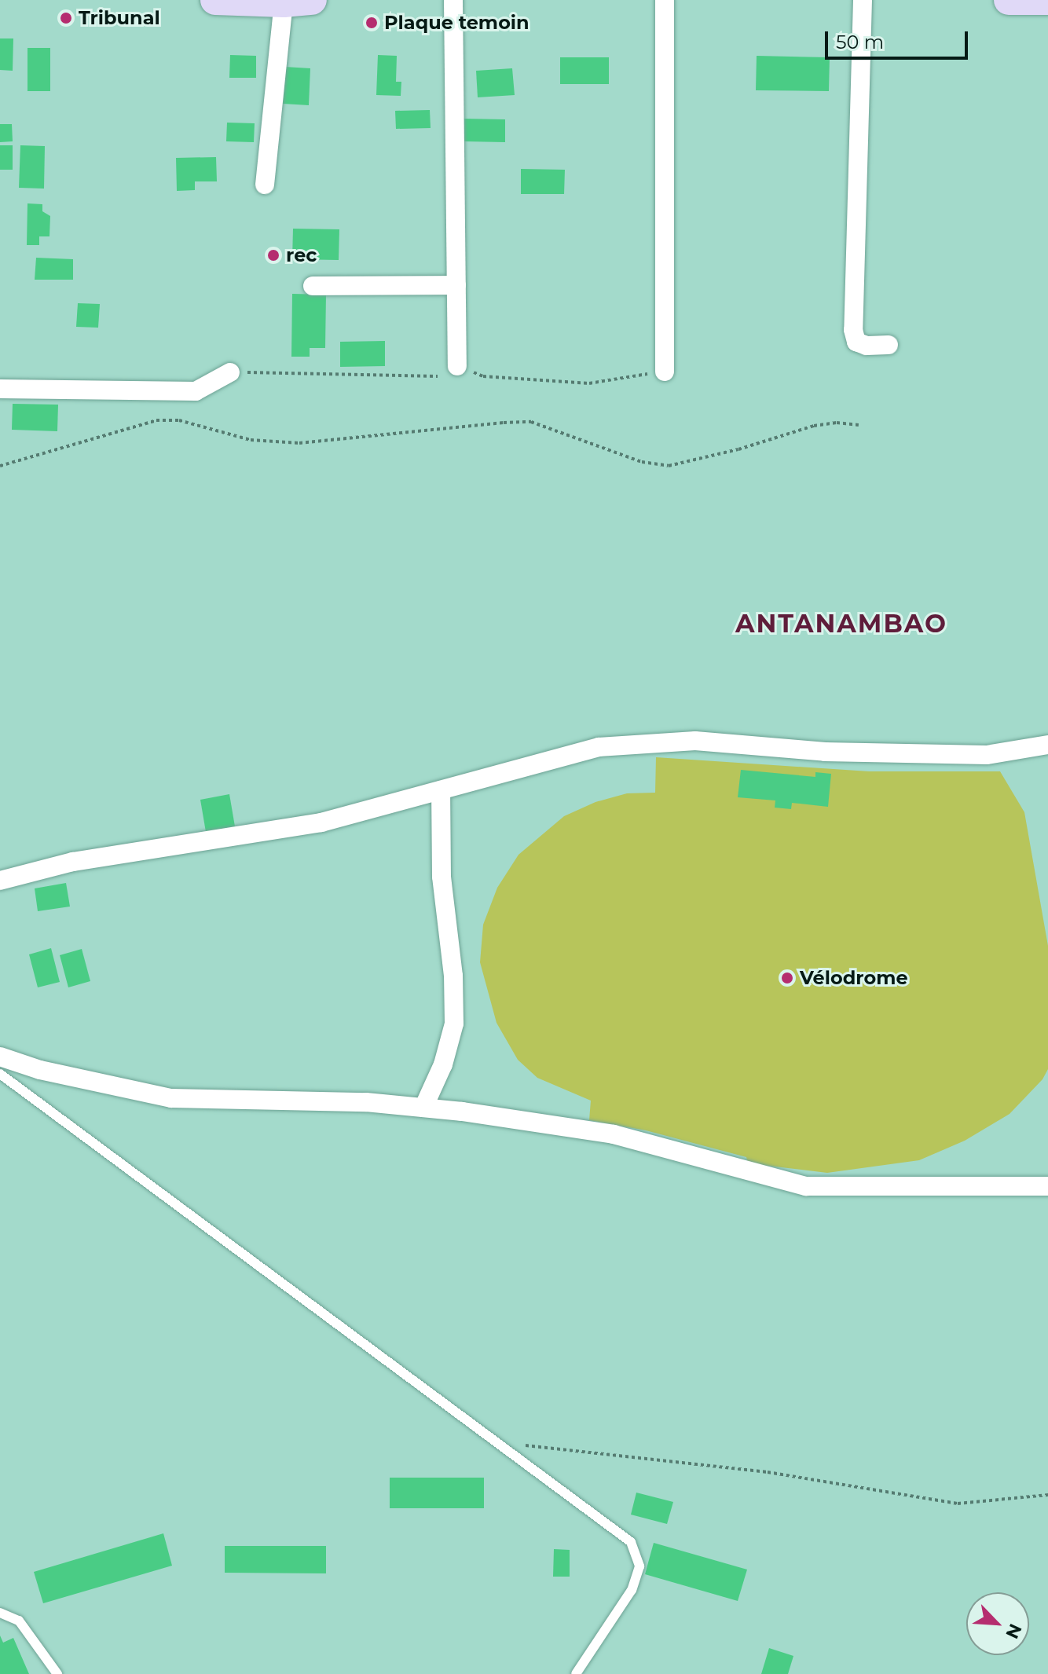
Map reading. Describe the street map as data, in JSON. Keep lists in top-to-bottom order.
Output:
{
  "districts": ["ANTANAMBAO"],
  "places": [
    "Tribunal",
    "Plaque temoin",
    "rec",
    "Vélodrome"
  ],
  "scale_bar": "50 m",
  "north": "bottom right"
}
